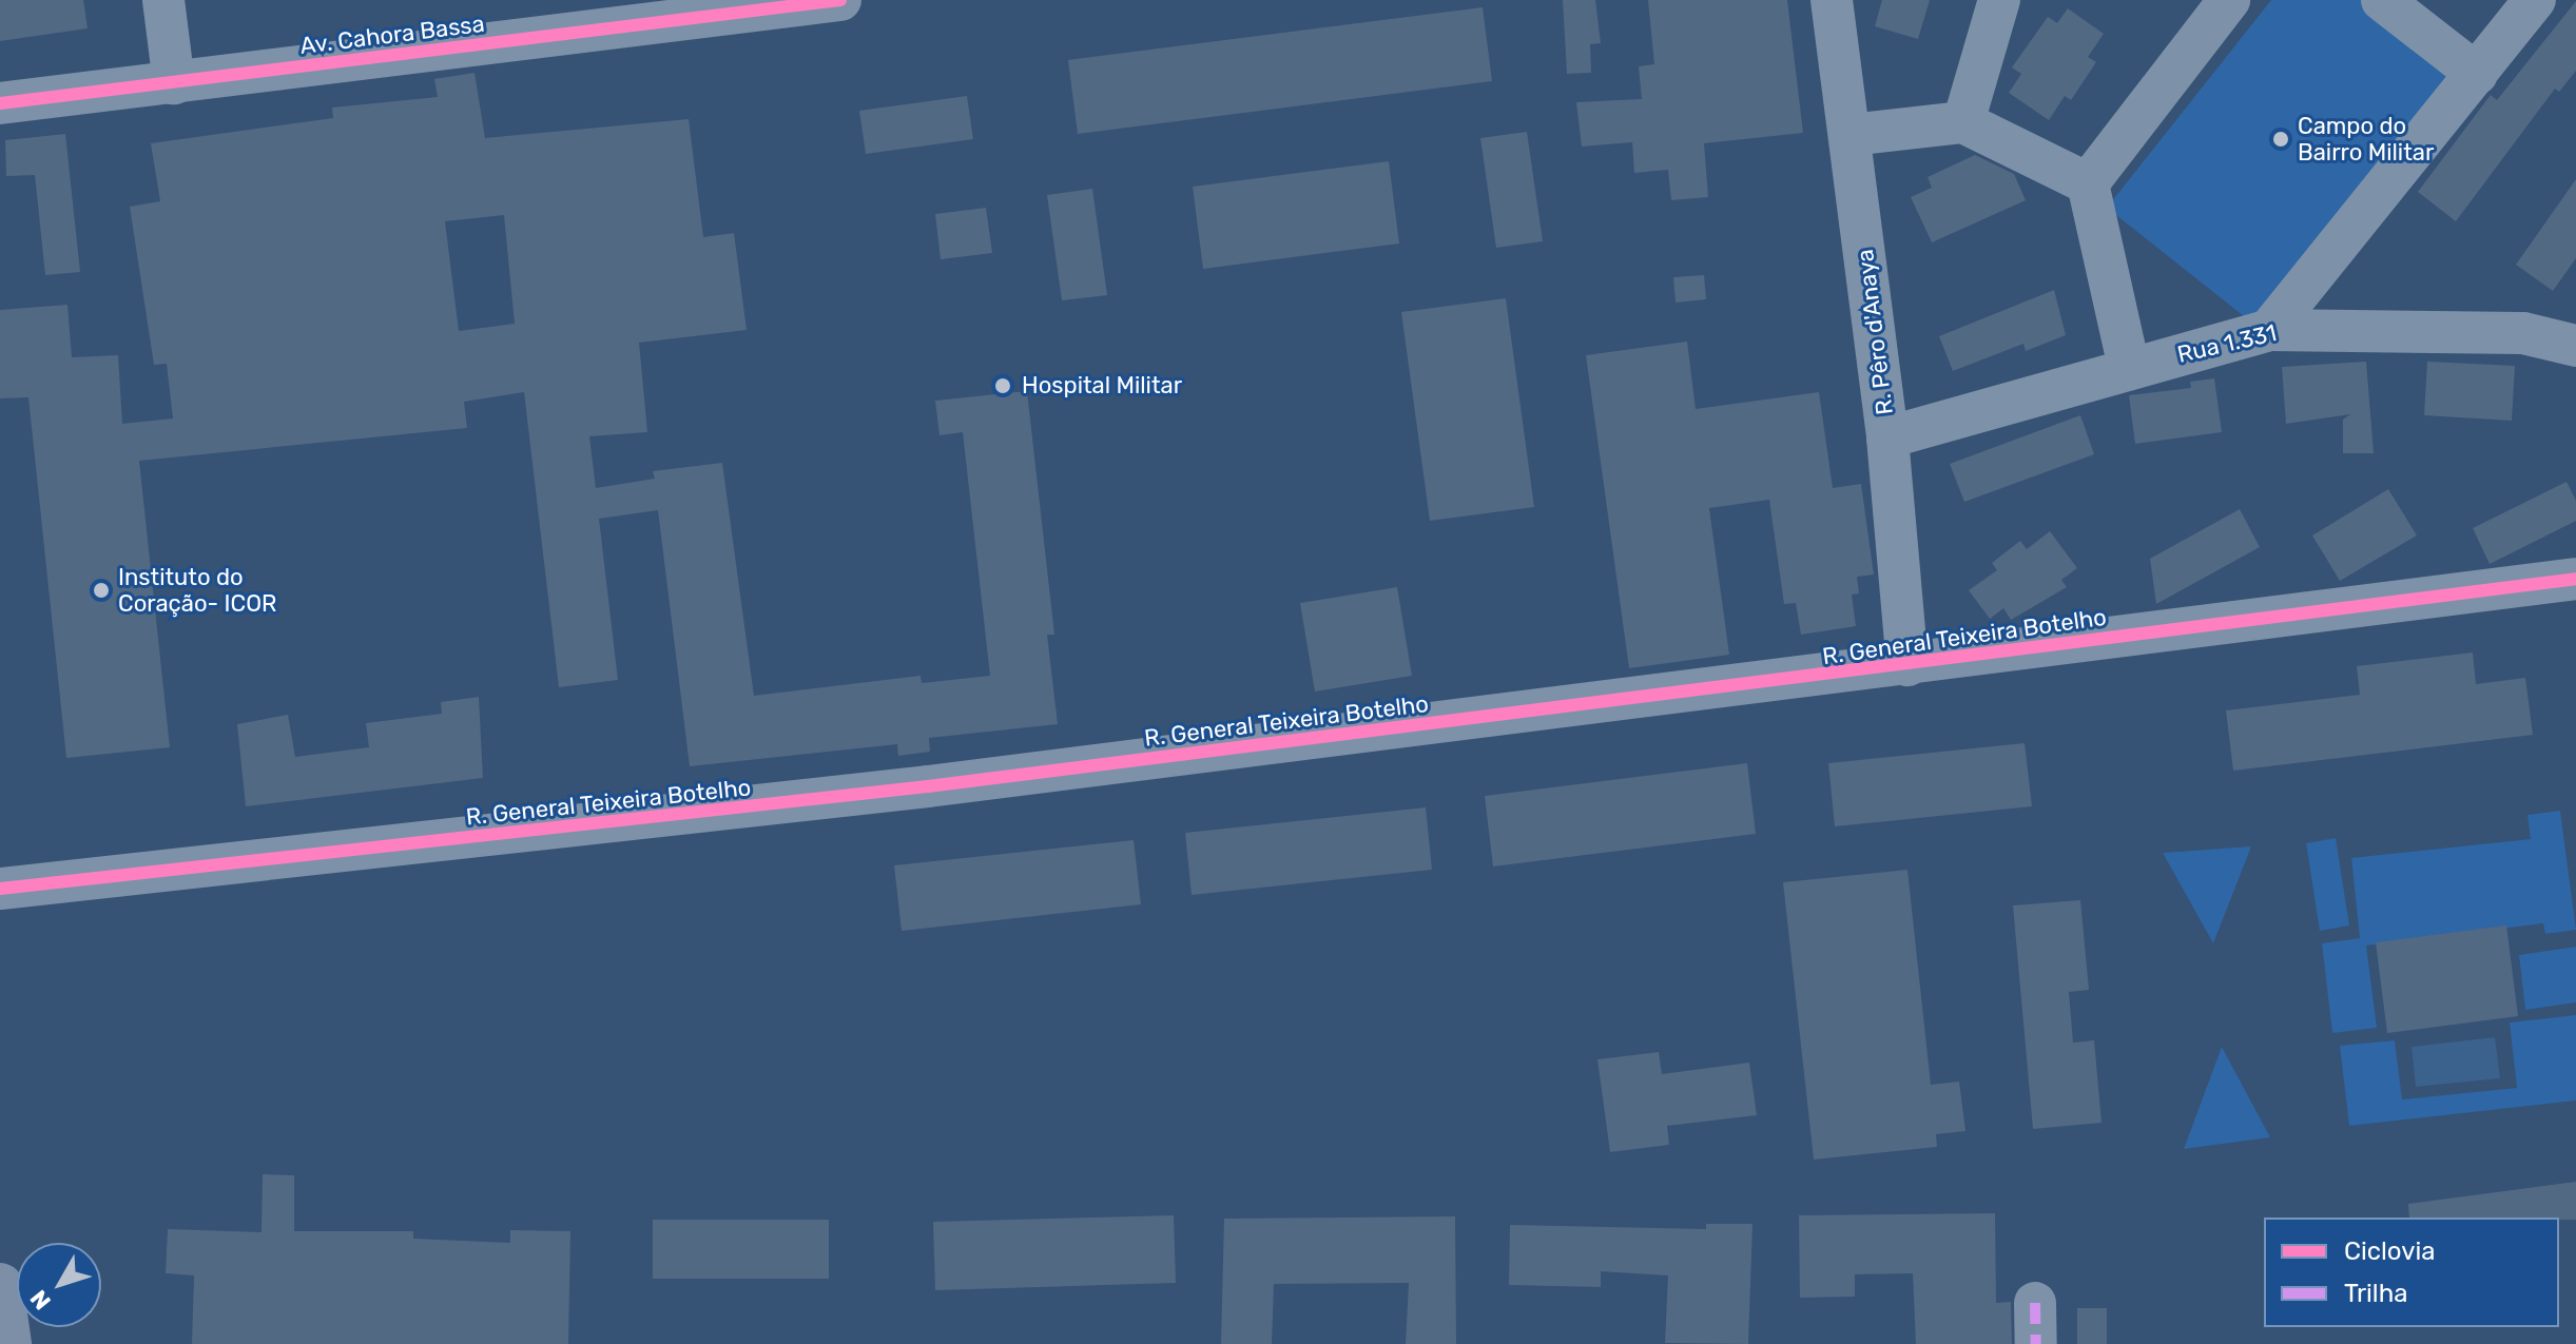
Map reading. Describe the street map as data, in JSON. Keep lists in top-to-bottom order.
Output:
{
  "streets": {
    "street": [
      "Av. Cahora Bassa",
      "R. Pêro d'Anaya",
      "Rua 1.331",
      "R. General Teixeira Botelho"
    ]
  },
  "crossings": [
    ["R. Pêro d'Anaya", "Rua 1.331"],
    ["R. Pêro d'Anaya", "R. General Teixeira Botelho"]
  ],
  "places": ["Campo do Bairro Militar", "Hospital Militar", "Instituto do Coração- ICOR"],
  "legend": ["Ciclovia", "Trilha"],
  "north": "bottom left"
}
